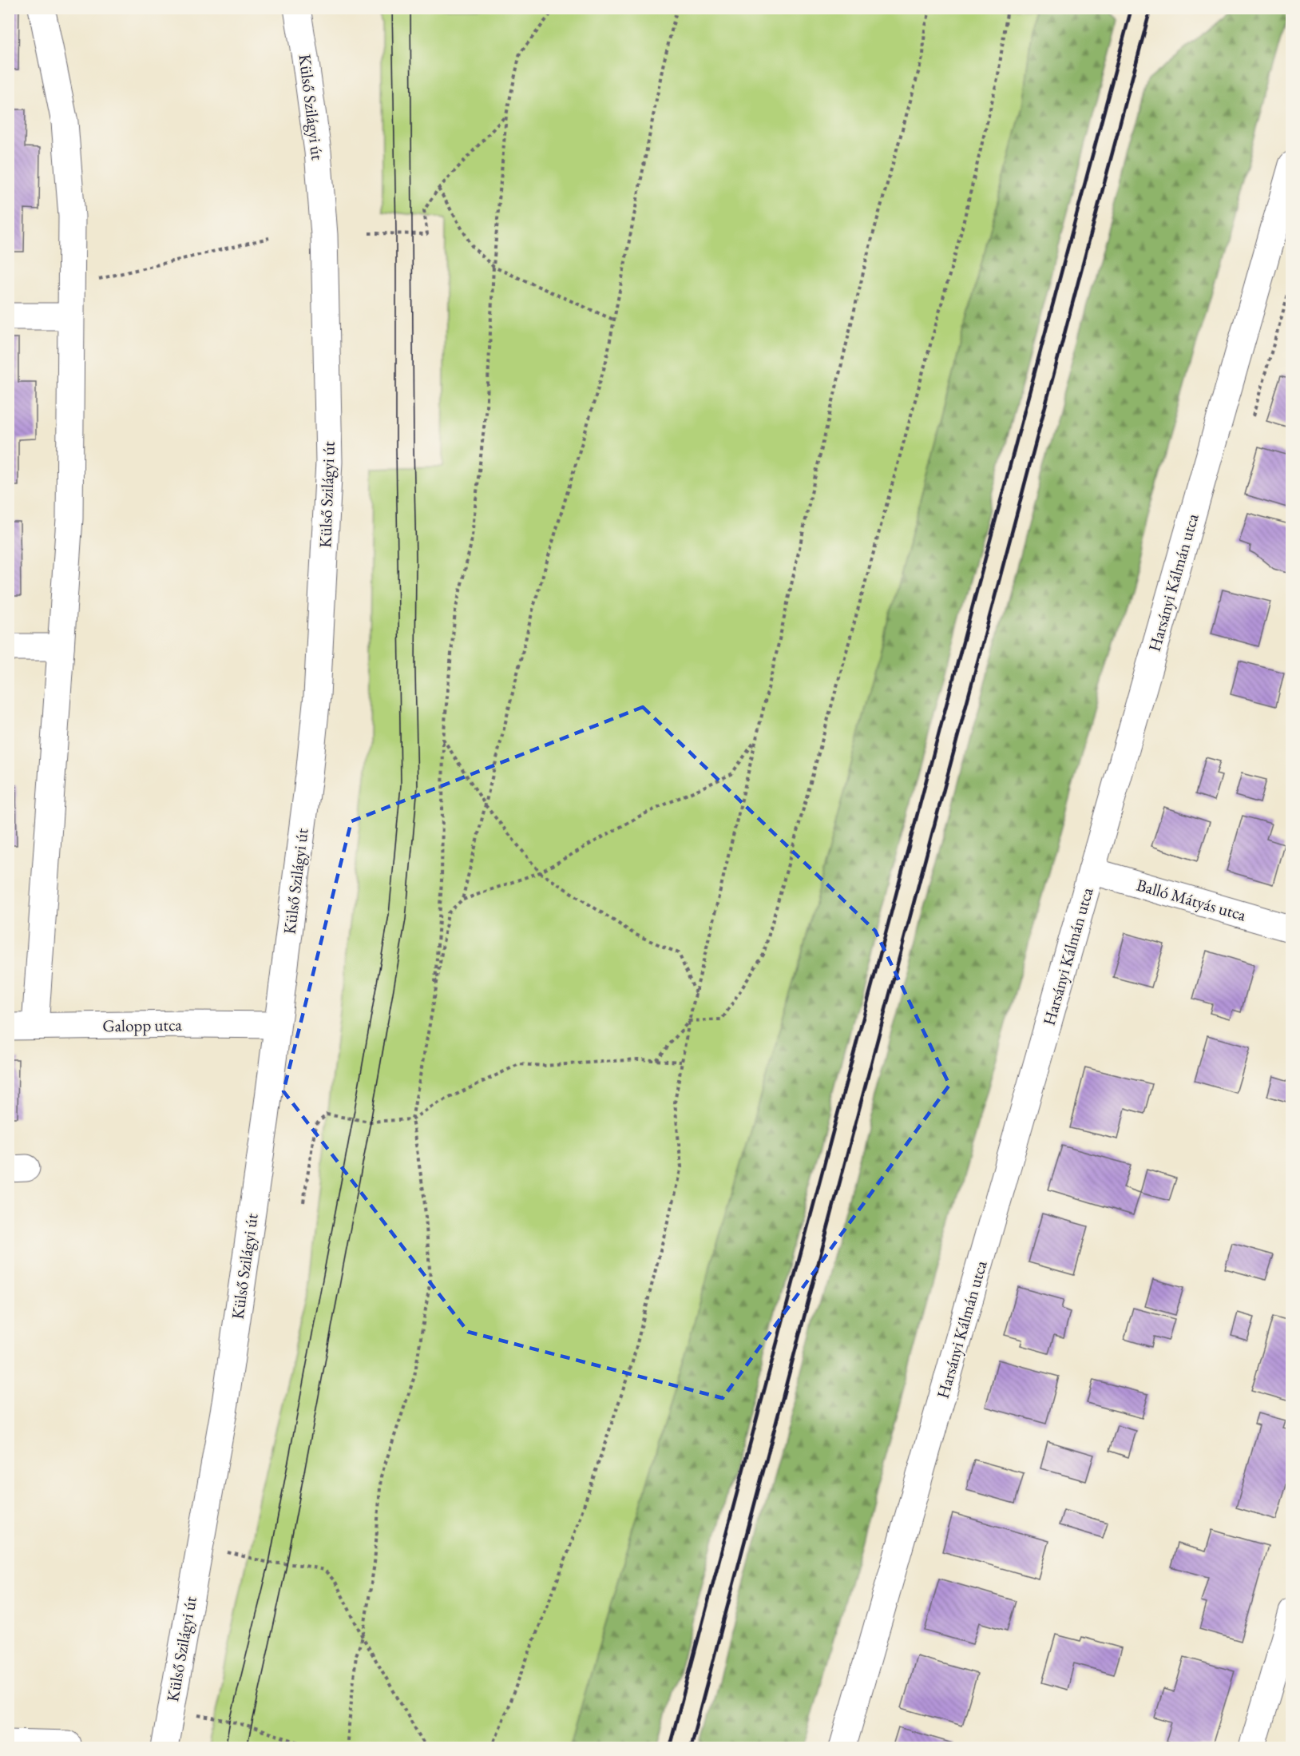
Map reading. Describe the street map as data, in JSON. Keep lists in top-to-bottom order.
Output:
{
  "streets": {
    "street": [
      "Külső Szilágyi út",
      "Harsányi Kálmán utca",
      "Balló Mátyás utca",
      "Galopp utca"
    ]
  },
  "crossings": [
    ["Külső Szilágyi út", "Galopp utca"],
    ["Harsányi Kálmán utca", "Balló Mátyás utca"]
  ]
}
